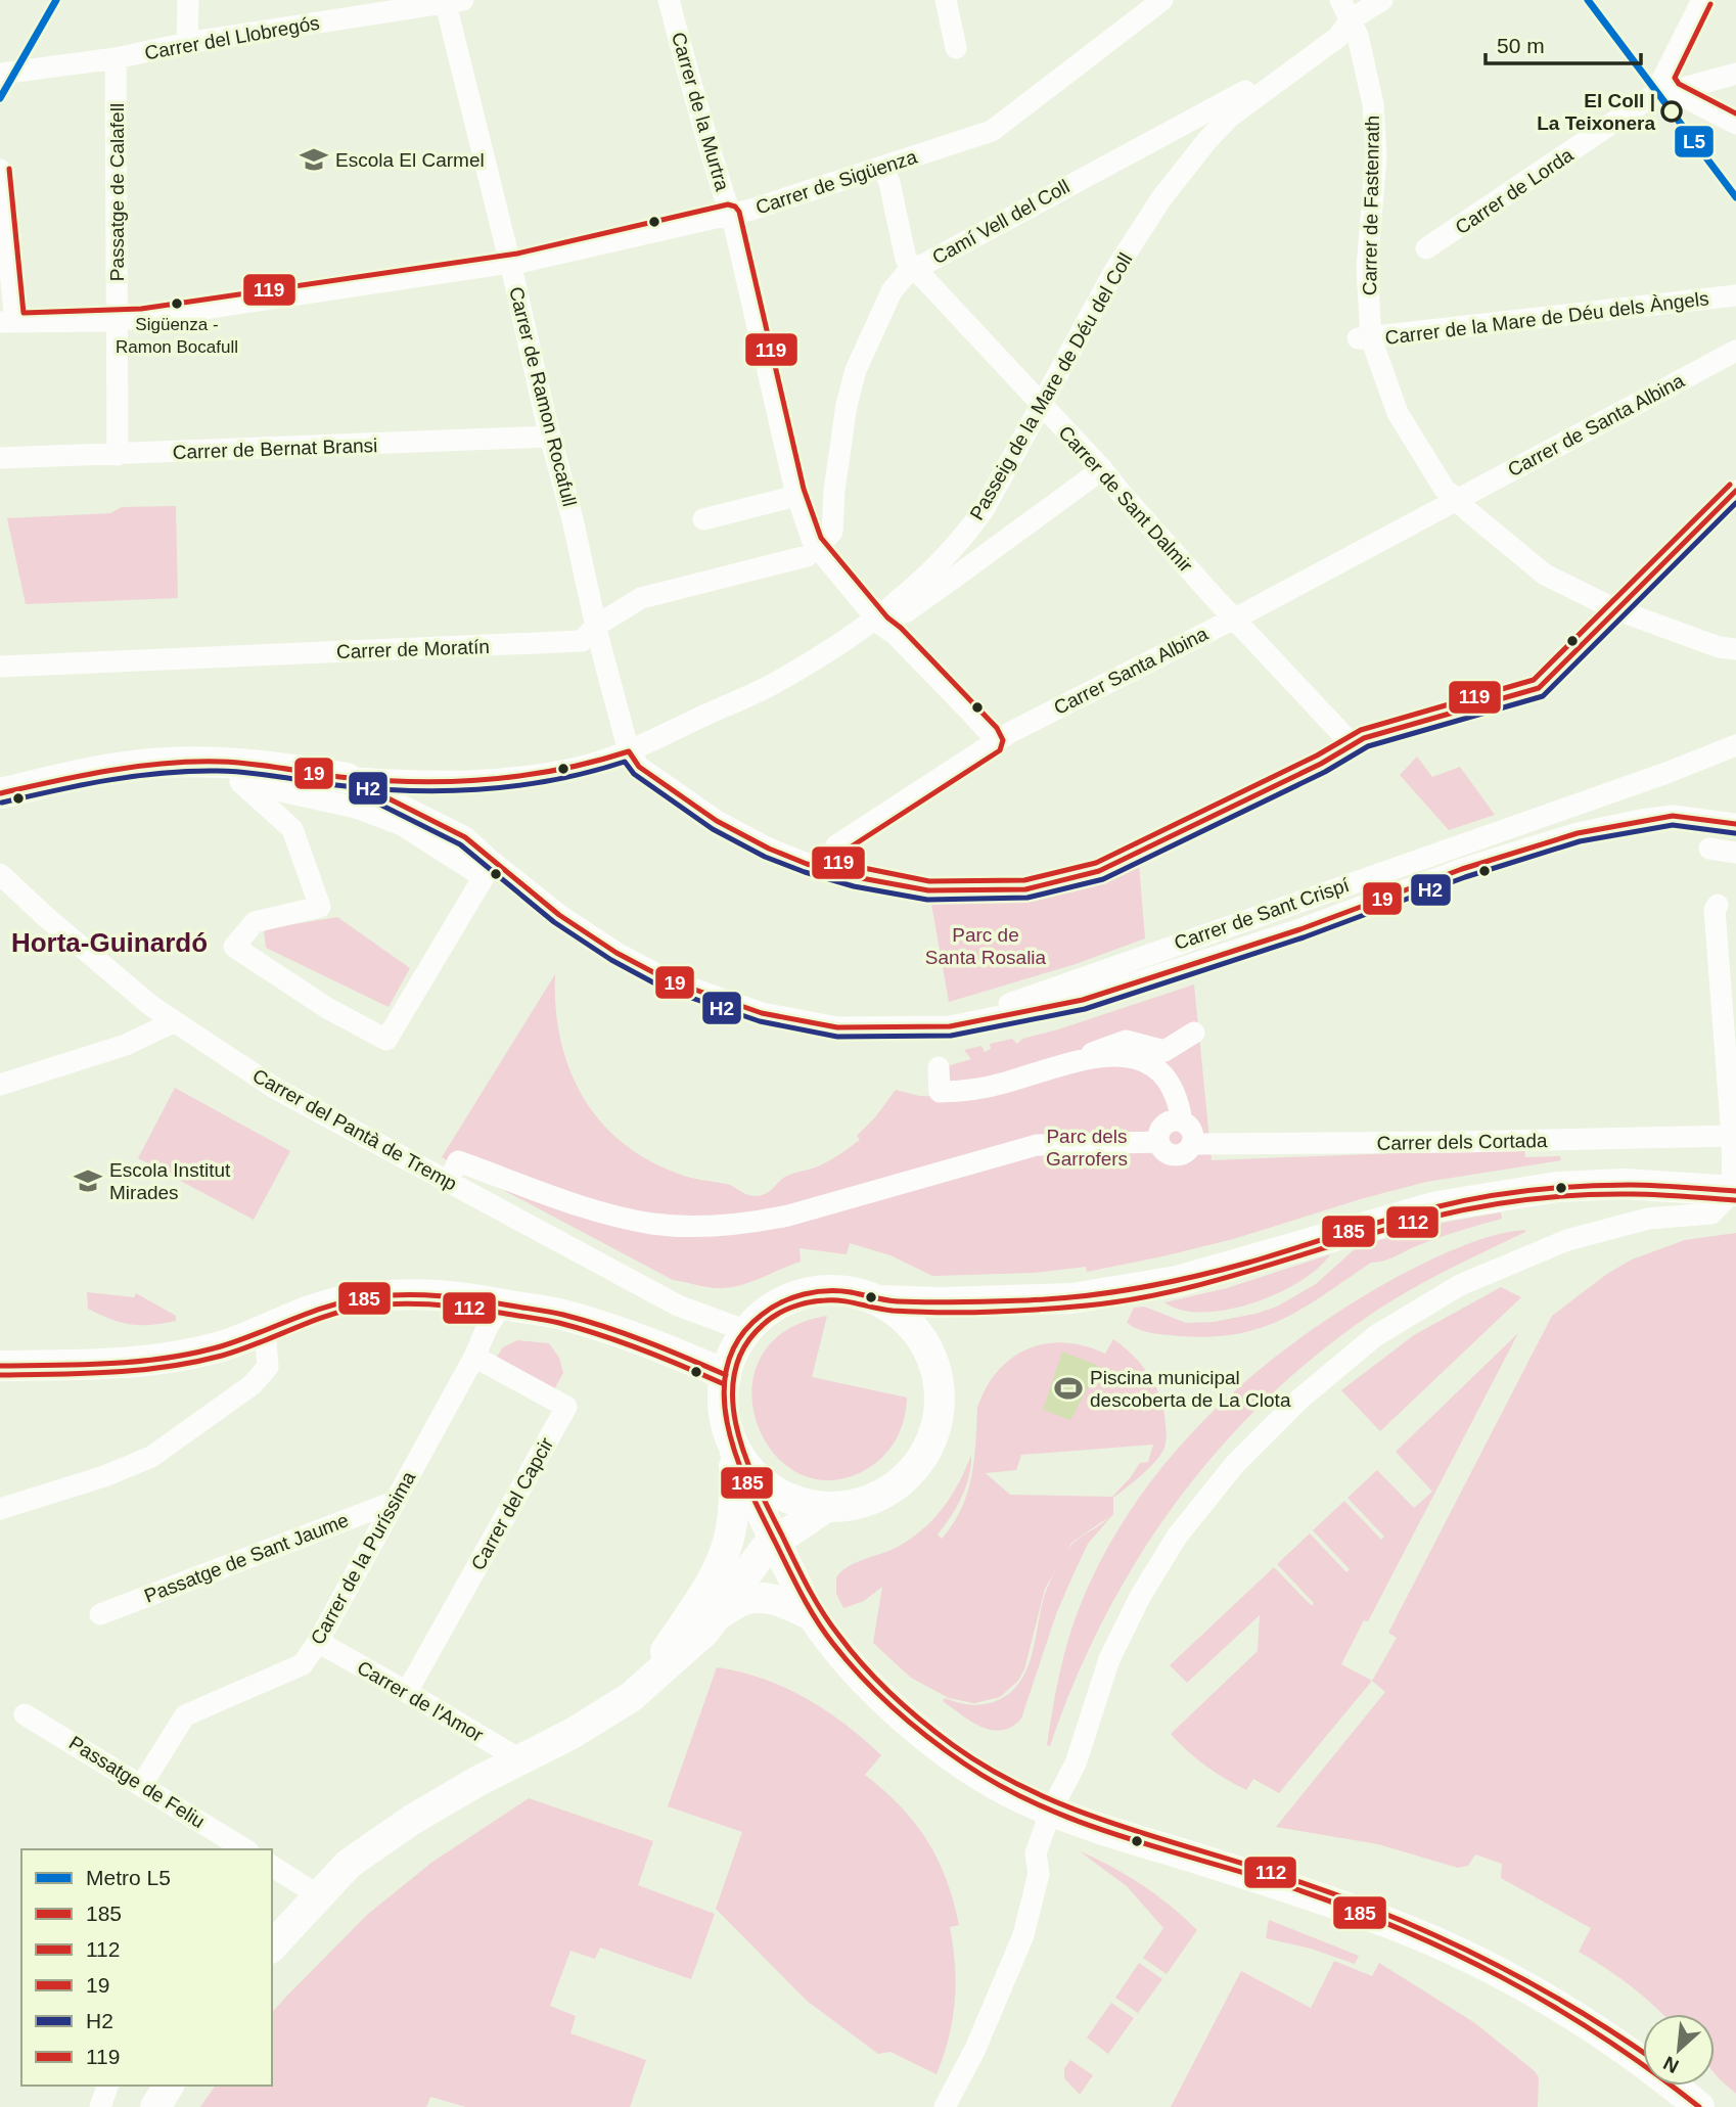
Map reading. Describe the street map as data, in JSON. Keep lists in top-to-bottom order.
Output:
{
  "streets": {
    "street": [
      "Carrer del Llobregós",
      "Carrer de la Murtra",
      "Carrer de Sigüenza",
      "Carrer de Lorda",
      "Passatge de Calafell",
      "Carrer de Fastenrath",
      "Camí Vell del Coll",
      "Carrer de la Mare de Déu dels Àngels",
      "Passeig de la Mare de Déu del Coll",
      "Carrer de Ramon Rocafull",
      "Carrer de Santa Albina",
      "Carrer de Bernat Bransi",
      "Carrer de Sant Dalmir",
      "Carrer de Moratín",
      "Carrer Santa Albina",
      "Carrer de Sant Crispí",
      "Carrer del Pantà de Tremp",
      "Carrer dels Cortada",
      "Carrer del Capcir",
      "Passatge de Sant Jaume",
      "Carrer de la Puríssima",
      "Carrer de l'Amor",
      "Passatge de Feliu"
    ]
  },
  "crossings": [
    ["Carrer del Llobregós", "Passatge de Calafell"],
    ["Carrer del Llobregós", "Carrer de Ramon Rocafull"],
    ["Carrer de la Murtra", "Carrer de Sigüenza"],
    ["Carrer de la Murtra", "Camí Vell del Coll"],
    ["Carrer de la Murtra", "Passeig de la Mare de Déu del Coll"],
    ["Carrer de la Murtra", "Carrer de Moratín"],
    ["Carrer de la Murtra", "Carrer Santa Albina"],
    ["Carrer de Sigüenza", "Passatge de Calafell"],
    ["Carrer de Sigüenza", "Carrer de Ramon Rocafull"],
    ["Carrer de Sigüenza", "Carrer de Sant Dalmir"],
    ["Passatge de Calafell", "Carrer de Bernat Bransi"],
    ["Carrer de Fastenrath", "Camí Vell del Coll"],
    ["Carrer de Fastenrath", "Carrer de la Mare de Déu dels Àngels"],
    ["Carrer de Fastenrath", "Passeig de la Mare de Déu del Coll"],
    ["Carrer de Fastenrath", "Carrer de Santa Albina"],
    ["Carrer de Fastenrath", "Carrer Santa Albina"],
    ["Camí Vell del Coll", "Passeig de la Mare de Déu del Coll"],
    ["Camí Vell del Coll", "Carrer de Sant Dalmir"],
    ["Camí Vell del Coll", "Carrer de Moratín"],
    ["Passeig de la Mare de Déu del Coll", "Carrer de Ramon Rocafull"],
    ["Passeig de la Mare de Déu del Coll", "Carrer de Sant Dalmir"],
    ["Carrer de Ramon Rocafull", "Carrer de Bernat Bransi"],
    ["Carrer de Ramon Rocafull", "Carrer de Moratín"],
    ["Carrer de Santa Albina", "Carrer Santa Albina"],
    ["Carrer de Sant Dalmir", "Carrer Santa Albina"],
    ["Carrer del Capcir", "Carrer de la Puríssima"],
    ["Carrer del Capcir", "Carrer de l'Amor"],
    ["Passatge de Sant Jaume", "Carrer de la Puríssima"],
    ["Carrer de la Puríssima", "Carrer de l'Amor"],
    ["Carrer de la Puríssima", "Passatge de Feliu"]
  ],
  "districts": ["Horta-Guinardó"],
  "parks": ["Parc de Santa Rosalia", "Parc dels Garrofers"],
  "places": {
    "other": ["El Coll | La Teixonera", "Sigüenza - Ramon Bocafull"],
    "school or university": ["Escola El Carmel", "Escola Institut Mirades"],
    "sports": ["Piscina municipal descoberta de La Clota"]
  },
  "lines": [
    "metro line L5",
    "transit line 119",
    "transit line 19",
    "transit line H2",
    "transit line 185",
    "transit line 112"
  ],
  "legend": [
    "Metro L5",
    "185",
    "112",
    "19",
    "H2",
    "119"
  ],
  "scale_bar": "50 m",
  "north": "bottom left"
}
